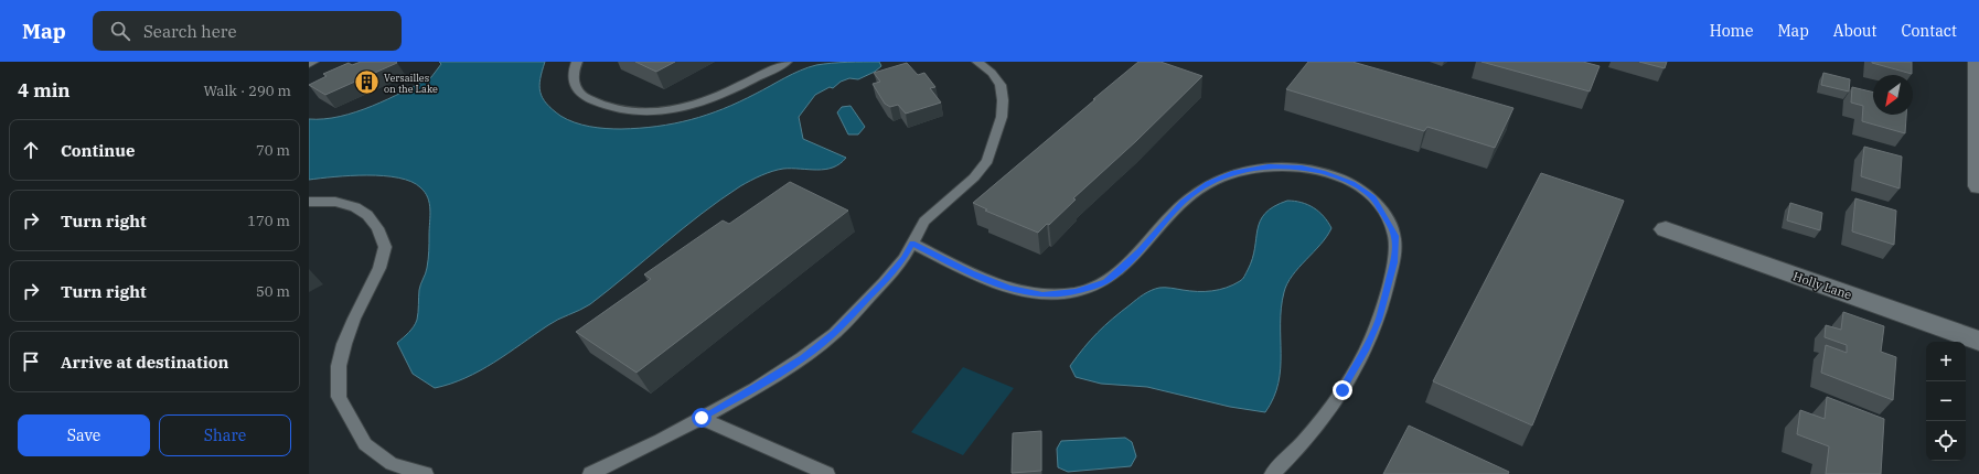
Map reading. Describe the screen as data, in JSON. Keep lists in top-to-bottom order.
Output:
{
  "streets": {
    "street": ["Holly Lane"]
  },
  "places": {
    "building": ["Versailles on the Lake"]
  },
  "north": "bottom left",
  "page": {
    "header": "Map",
    "search": "Search here",
    "nav": [
      "Home",
      "Map",
      "About",
      "Contact"
    ],
    "heading": ["4 min", "Walk · 290 m"],
    "list": [
      ["Continue", "70 m"],
      ["Turn right", "170 m"],
      ["Turn right", "50 m"],
      "Arrive at destination"
    ],
    "map_buttons": ["+", "−"],
    "buttons": ["Save", "Share"]
  }
}
